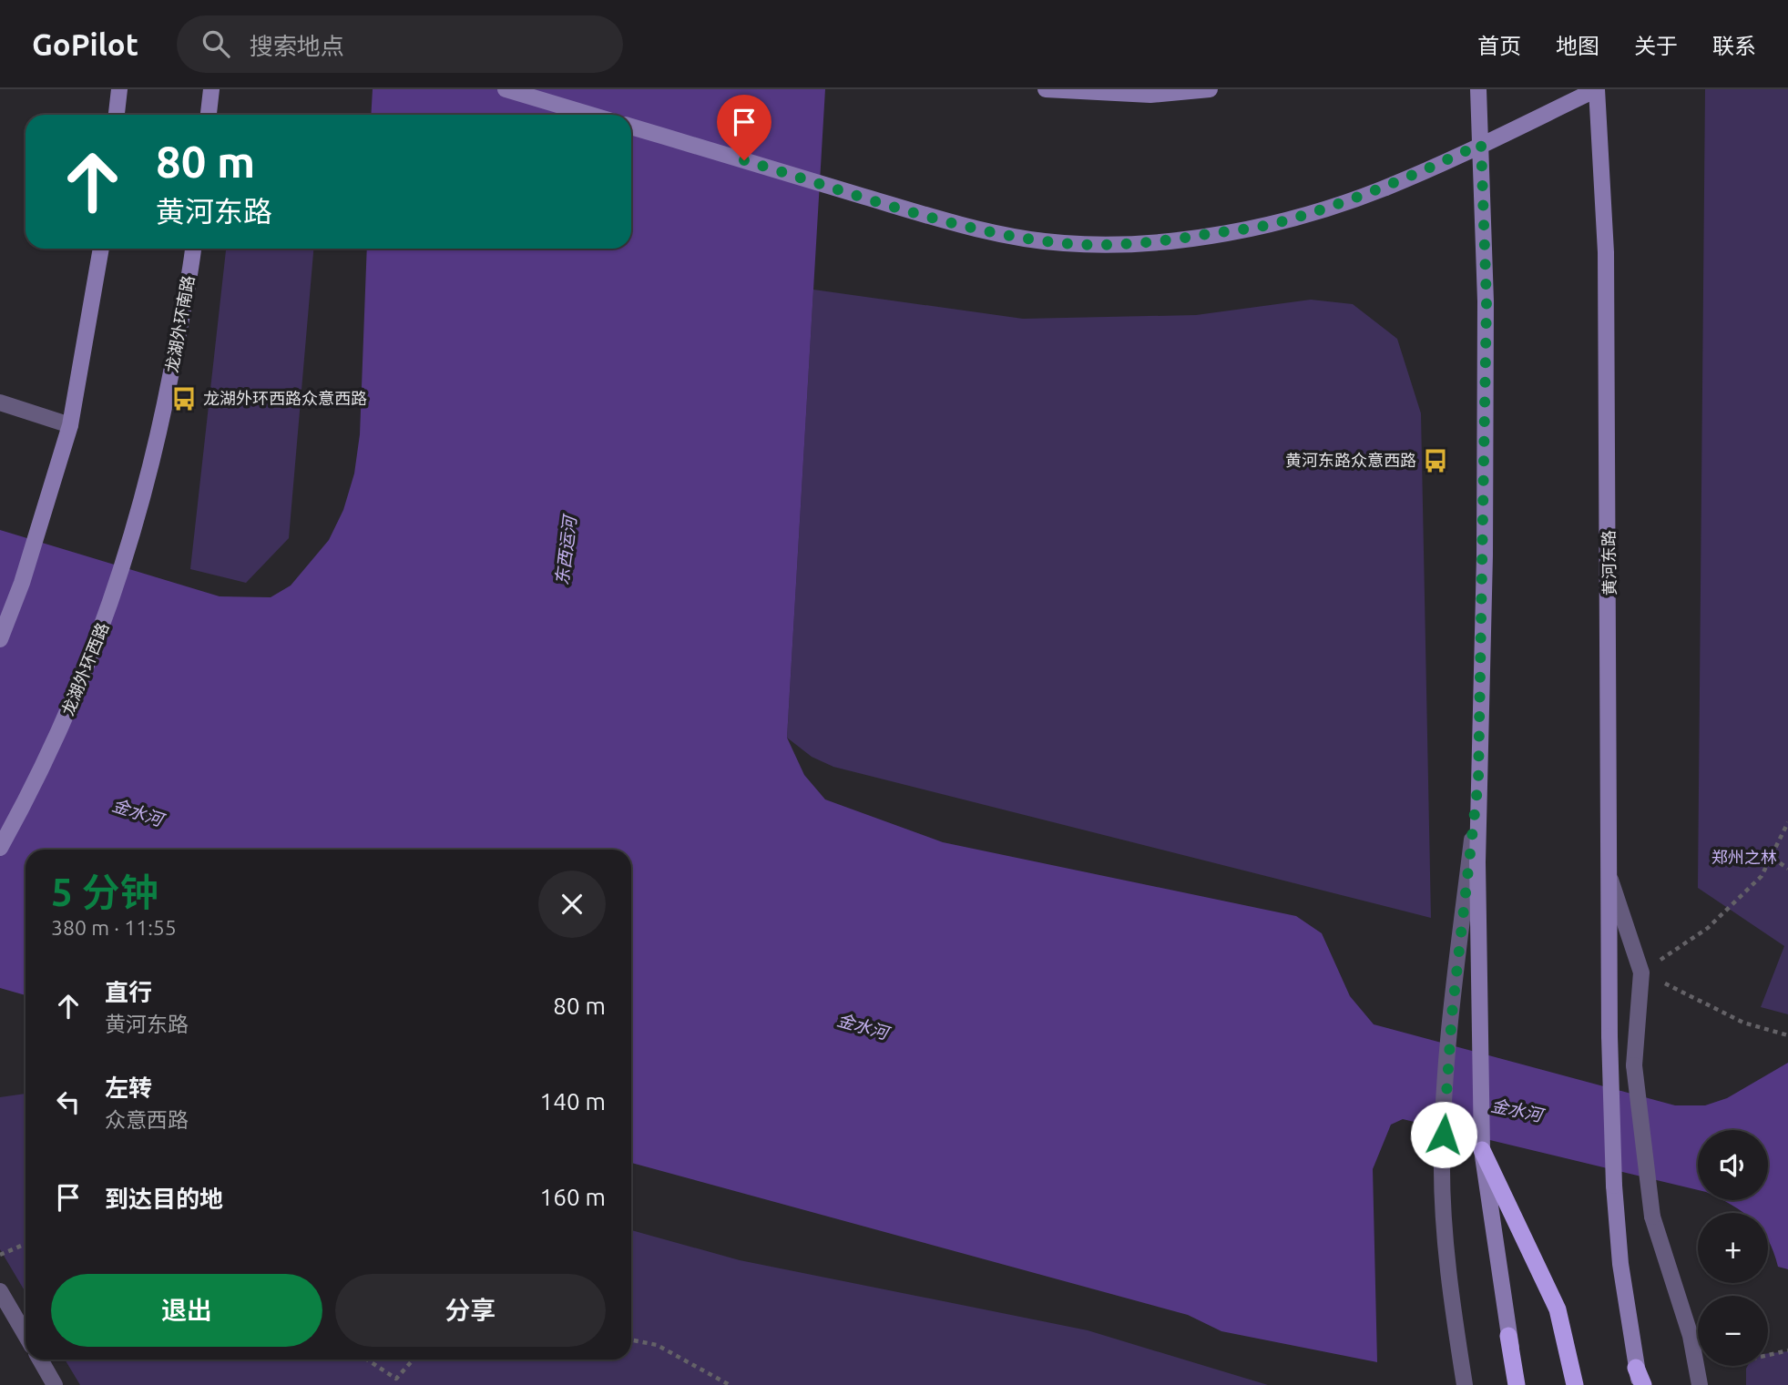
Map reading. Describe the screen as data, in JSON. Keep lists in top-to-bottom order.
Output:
{
  "streets": {
    "main road": ["龙湖外环南路", "黄河东路", "龙湖外环西路"]
  },
  "crossings": [
    ["龙湖外环南路", "龙湖外环西路"]
  ],
  "water": ["东西运河", "金水河"],
  "parks": ["郑州之林"],
  "places": {
    "bus stop": ["龙湖外环西路众意西路", "黄河东路众意西路"]
  },
  "page": {
    "header": "GoPilot",
    "search": "搜索地点",
    "nav": [
      "首页",
      "地图",
      "关于",
      "联系"
    ],
    "turn": ["80 m", "黄河东路"],
    "heading": ["5 分钟", "380 m · 11:55"],
    "list": [
      {
        "name": "直行",
        "note": "黄河东路",
        "value": "80 m"
      },
      {
        "name": "左转",
        "note": "众意西路",
        "value": "140 m"
      },
      {
        "name": "到达目的地",
        "value": "160 m"
      }
    ],
    "map_buttons": ["+", "−"],
    "buttons": ["退出", "分享"]
  }
}
